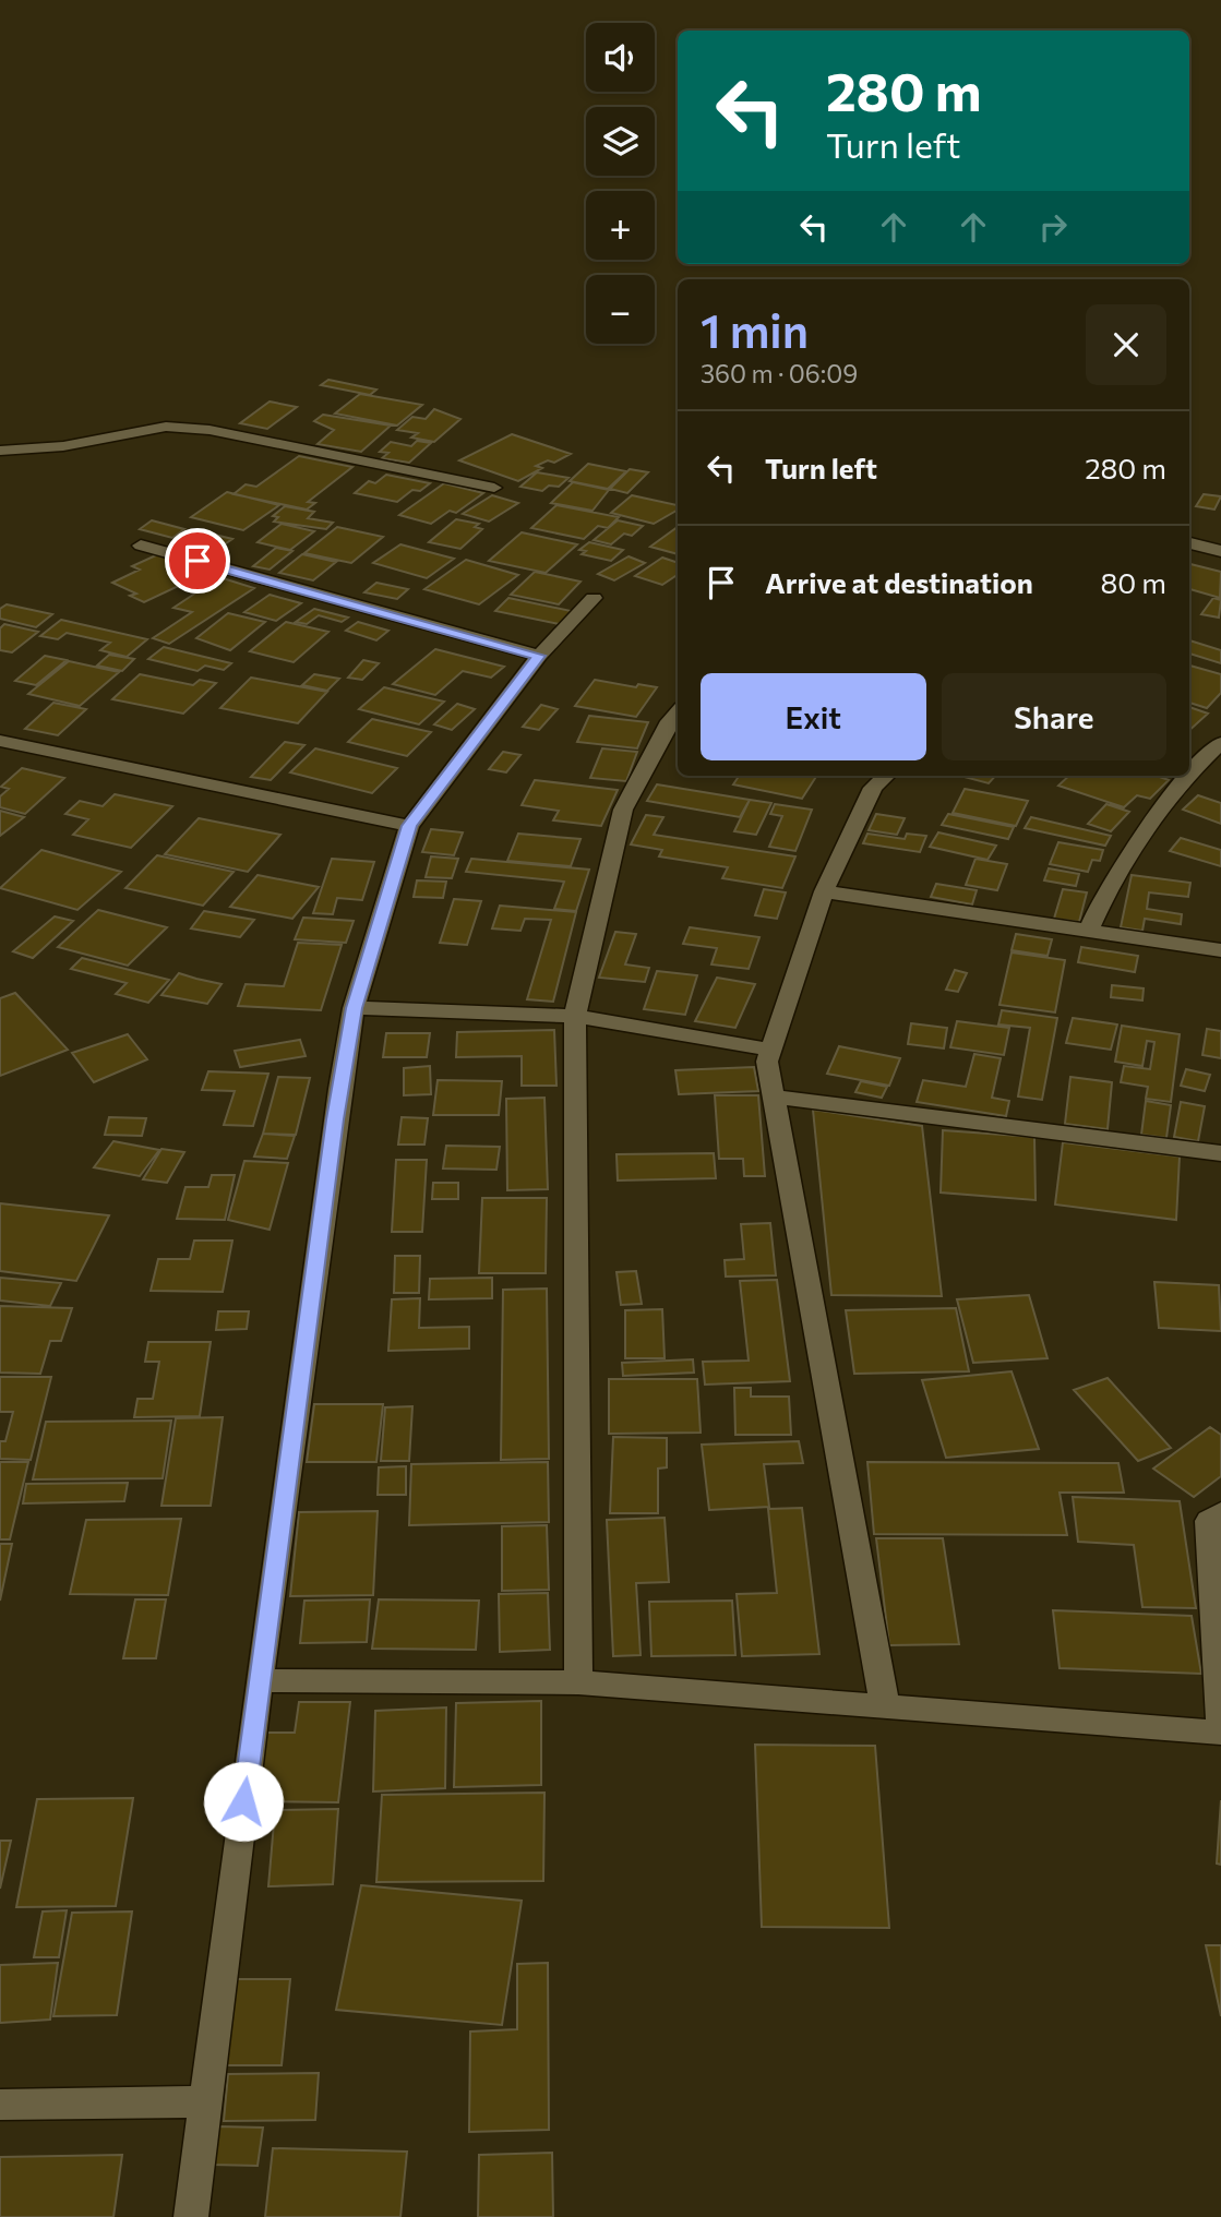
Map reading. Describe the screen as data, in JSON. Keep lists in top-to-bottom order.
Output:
{
  "page": {
    "map_buttons": ["+", "−"],
    "turn": ["280 m", "Turn left"],
    "heading": ["1 min", "360 m · 06:09"],
    "list": [
      {
        "name": "Turn left",
        "value": "280 m"
      },
      {
        "name": "Arrive at destination",
        "value": "80 m"
      }
    ],
    "buttons": ["Exit", "Share"]
  }
}
